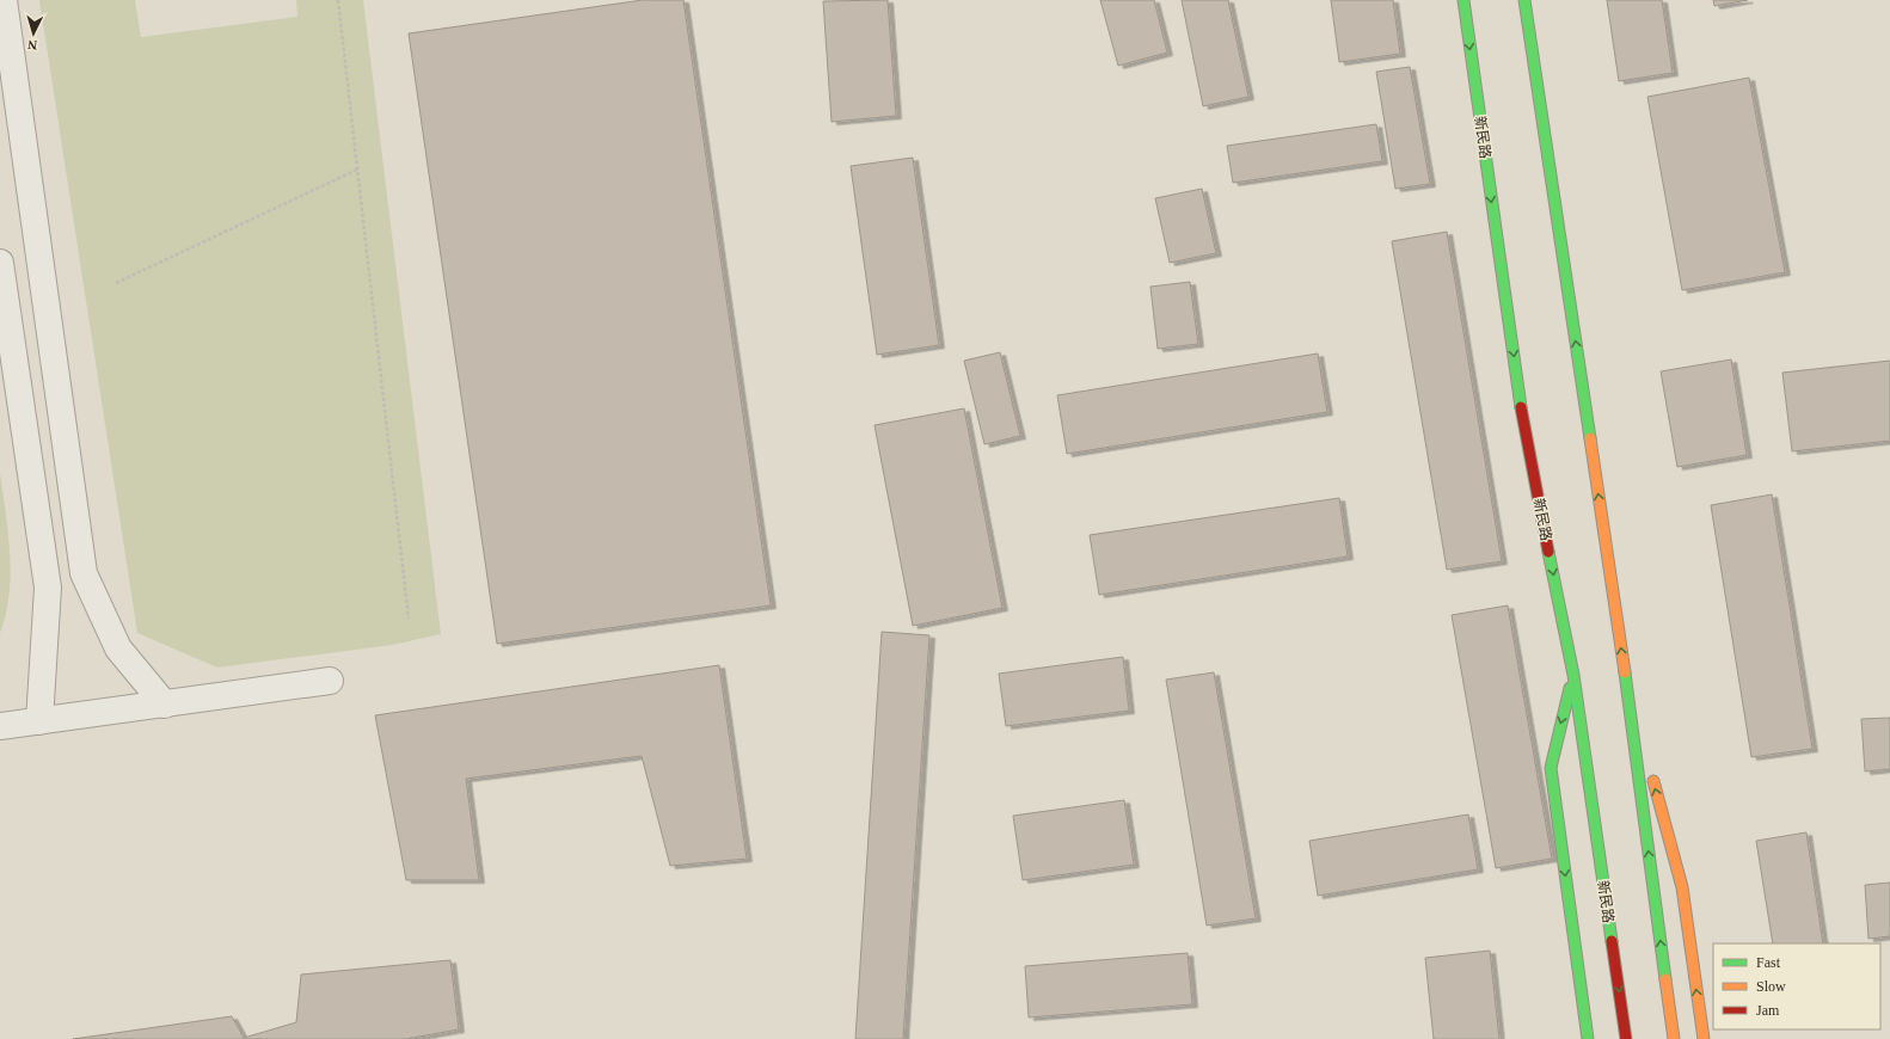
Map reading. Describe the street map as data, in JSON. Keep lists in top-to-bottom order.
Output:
{
  "streets": {
    "main road": ["新民路"]
  },
  "legend": ["Fast", "Slow", "Jam"],
  "north": "bottom"
}
